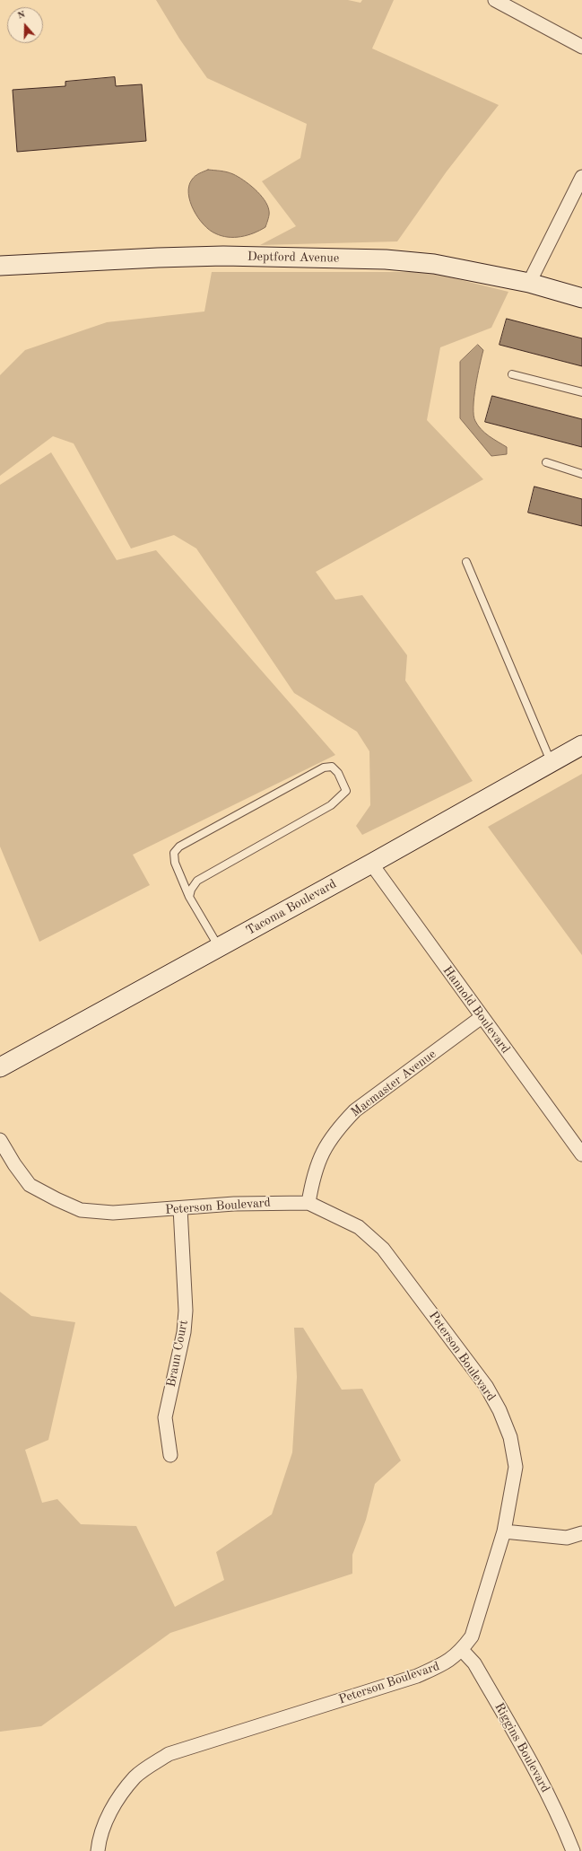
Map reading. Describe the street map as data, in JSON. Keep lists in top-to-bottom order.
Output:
{
  "streets": {
    "street": [
      "Deptford Avenue",
      "Tacoma Boulevard",
      "Hannold Boulevard",
      "Macmaster Avenue",
      "Peterson Boulevard",
      "Braun Court",
      "Riggins Boulevard"
    ]
  },
  "crossings": [
    ["Tacoma Boulevard", "Hannold Boulevard"],
    ["Hannold Boulevard", "Macmaster Avenue"],
    ["Macmaster Avenue", "Peterson Boulevard"],
    ["Peterson Boulevard", "Braun Court"],
    ["Peterson Boulevard", "Riggins Boulevard"]
  ],
  "north": "top"
}
